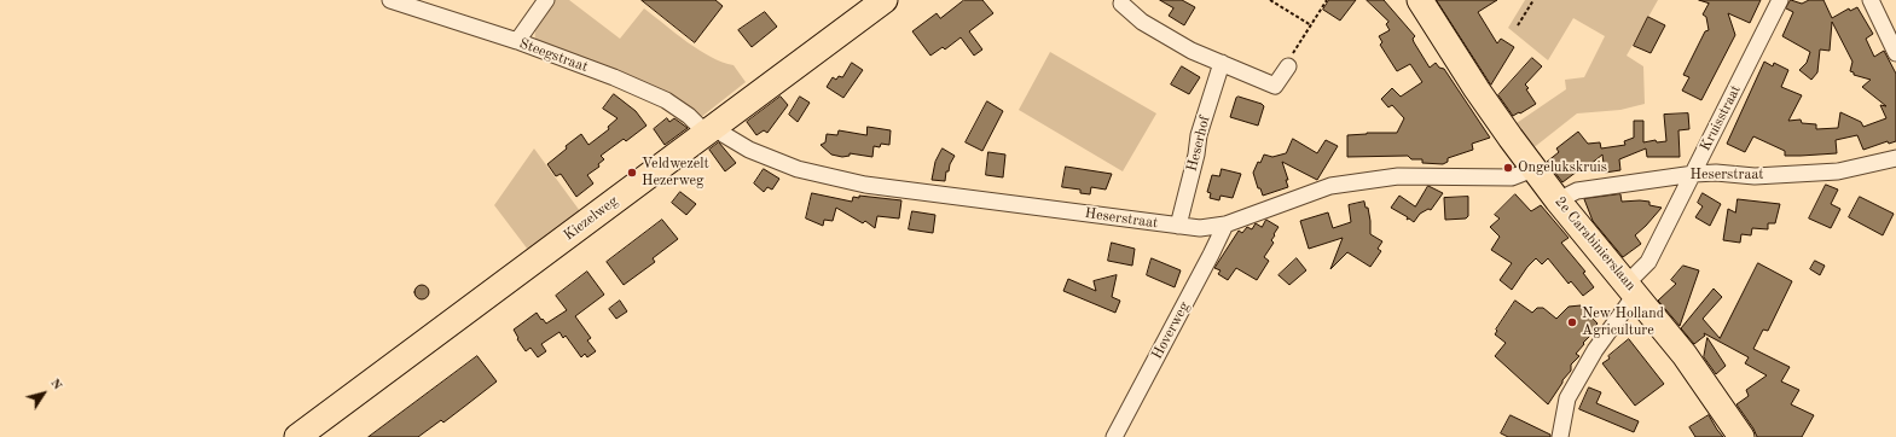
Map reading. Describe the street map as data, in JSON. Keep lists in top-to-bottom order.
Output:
{
  "streets": {
    "main road": ["Kiezelweg", "2e Carabinierslaan"],
    "street": [
      "Steegstraat",
      "Kruisstraat",
      "Heserhof",
      "Heserstraat",
      "Hoverweg"
    ]
  },
  "crossings": [
    ["Steegstraat", "Heserstraat"],
    ["Steegstraat", "Kiezelweg"],
    ["Kruisstraat", "Heserstraat"],
    ["Kruisstraat", "2e Carabinierslaan"],
    ["Heserhof", "Heserstraat"],
    ["Heserstraat", "Kiezelweg"],
    ["Heserstraat", "2e Carabinierslaan"],
    ["Heserstraat", "Hoverweg"]
  ],
  "places": ["Ongelukskruis", "Veldwezelt Hezerweg", "New Holland Agriculture"],
  "north": "top right"
}
